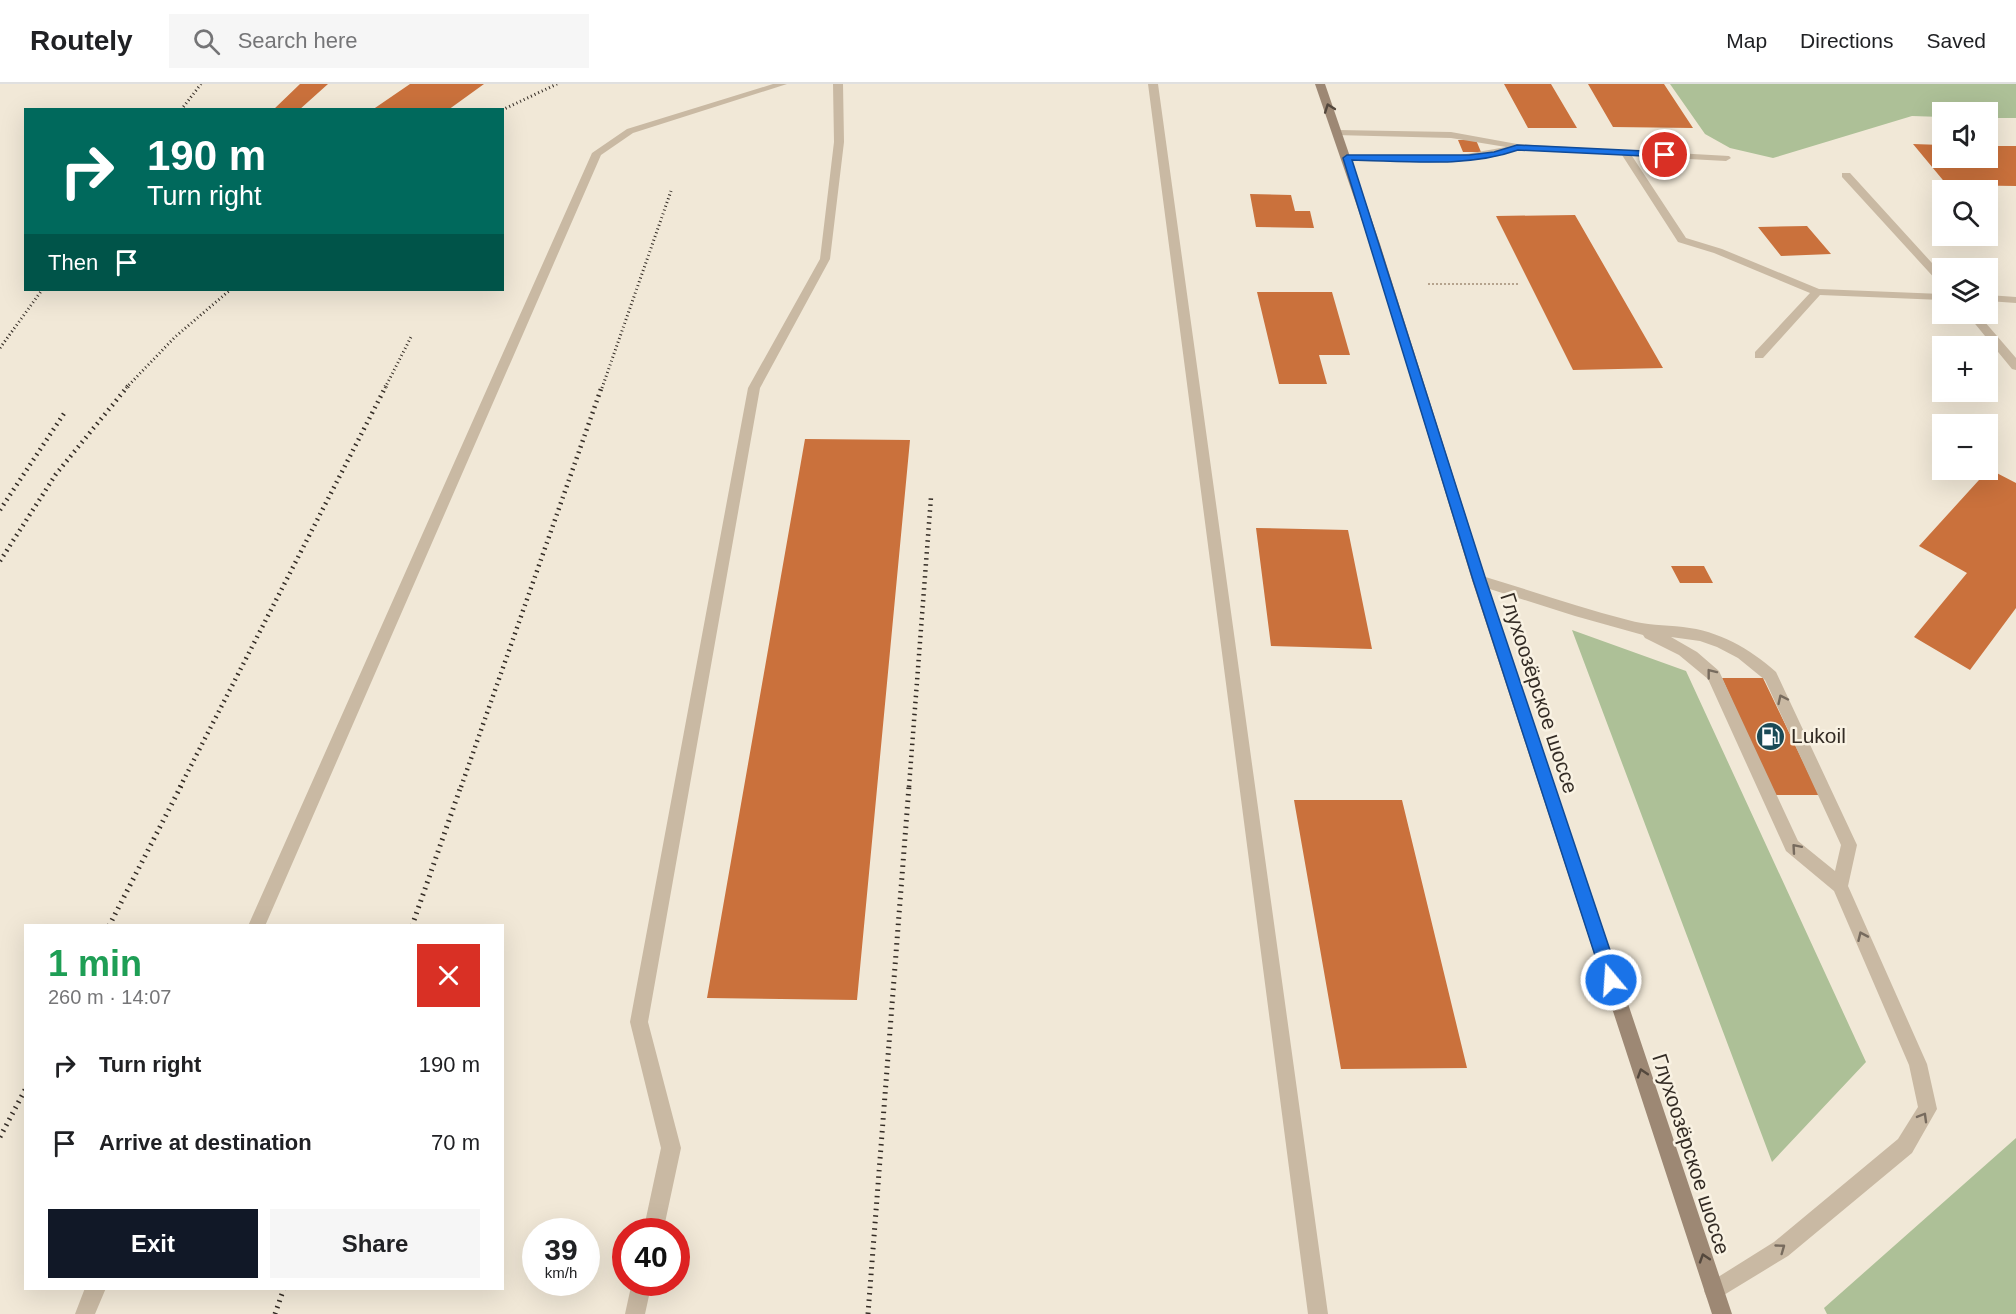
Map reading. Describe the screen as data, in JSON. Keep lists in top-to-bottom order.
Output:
{
  "streets": {
    "street": ["Глухоозёрское шоссе"]
  },
  "one_way": ["Глухоозёрское шоссе"],
  "places": {
    "fuel station": ["Lukoil"]
  },
  "page": {
    "header": "Routely",
    "search": "Search here",
    "nav": ["Map", "Directions", "Saved"],
    "map_buttons": ["+", "−"],
    "turn": ["190 m", "Turn right"],
    "then": "Then",
    "heading": ["1 min", "260 m · 14:07"],
    "list": [
      {
        "name": "Turn right",
        "value": "190 m"
      },
      {
        "name": "Arrive at destination",
        "value": "70 m"
      }
    ],
    "buttons": ["Exit", "Share"],
    "speed": "39 km/h",
    "limit": "40"
  }
}
